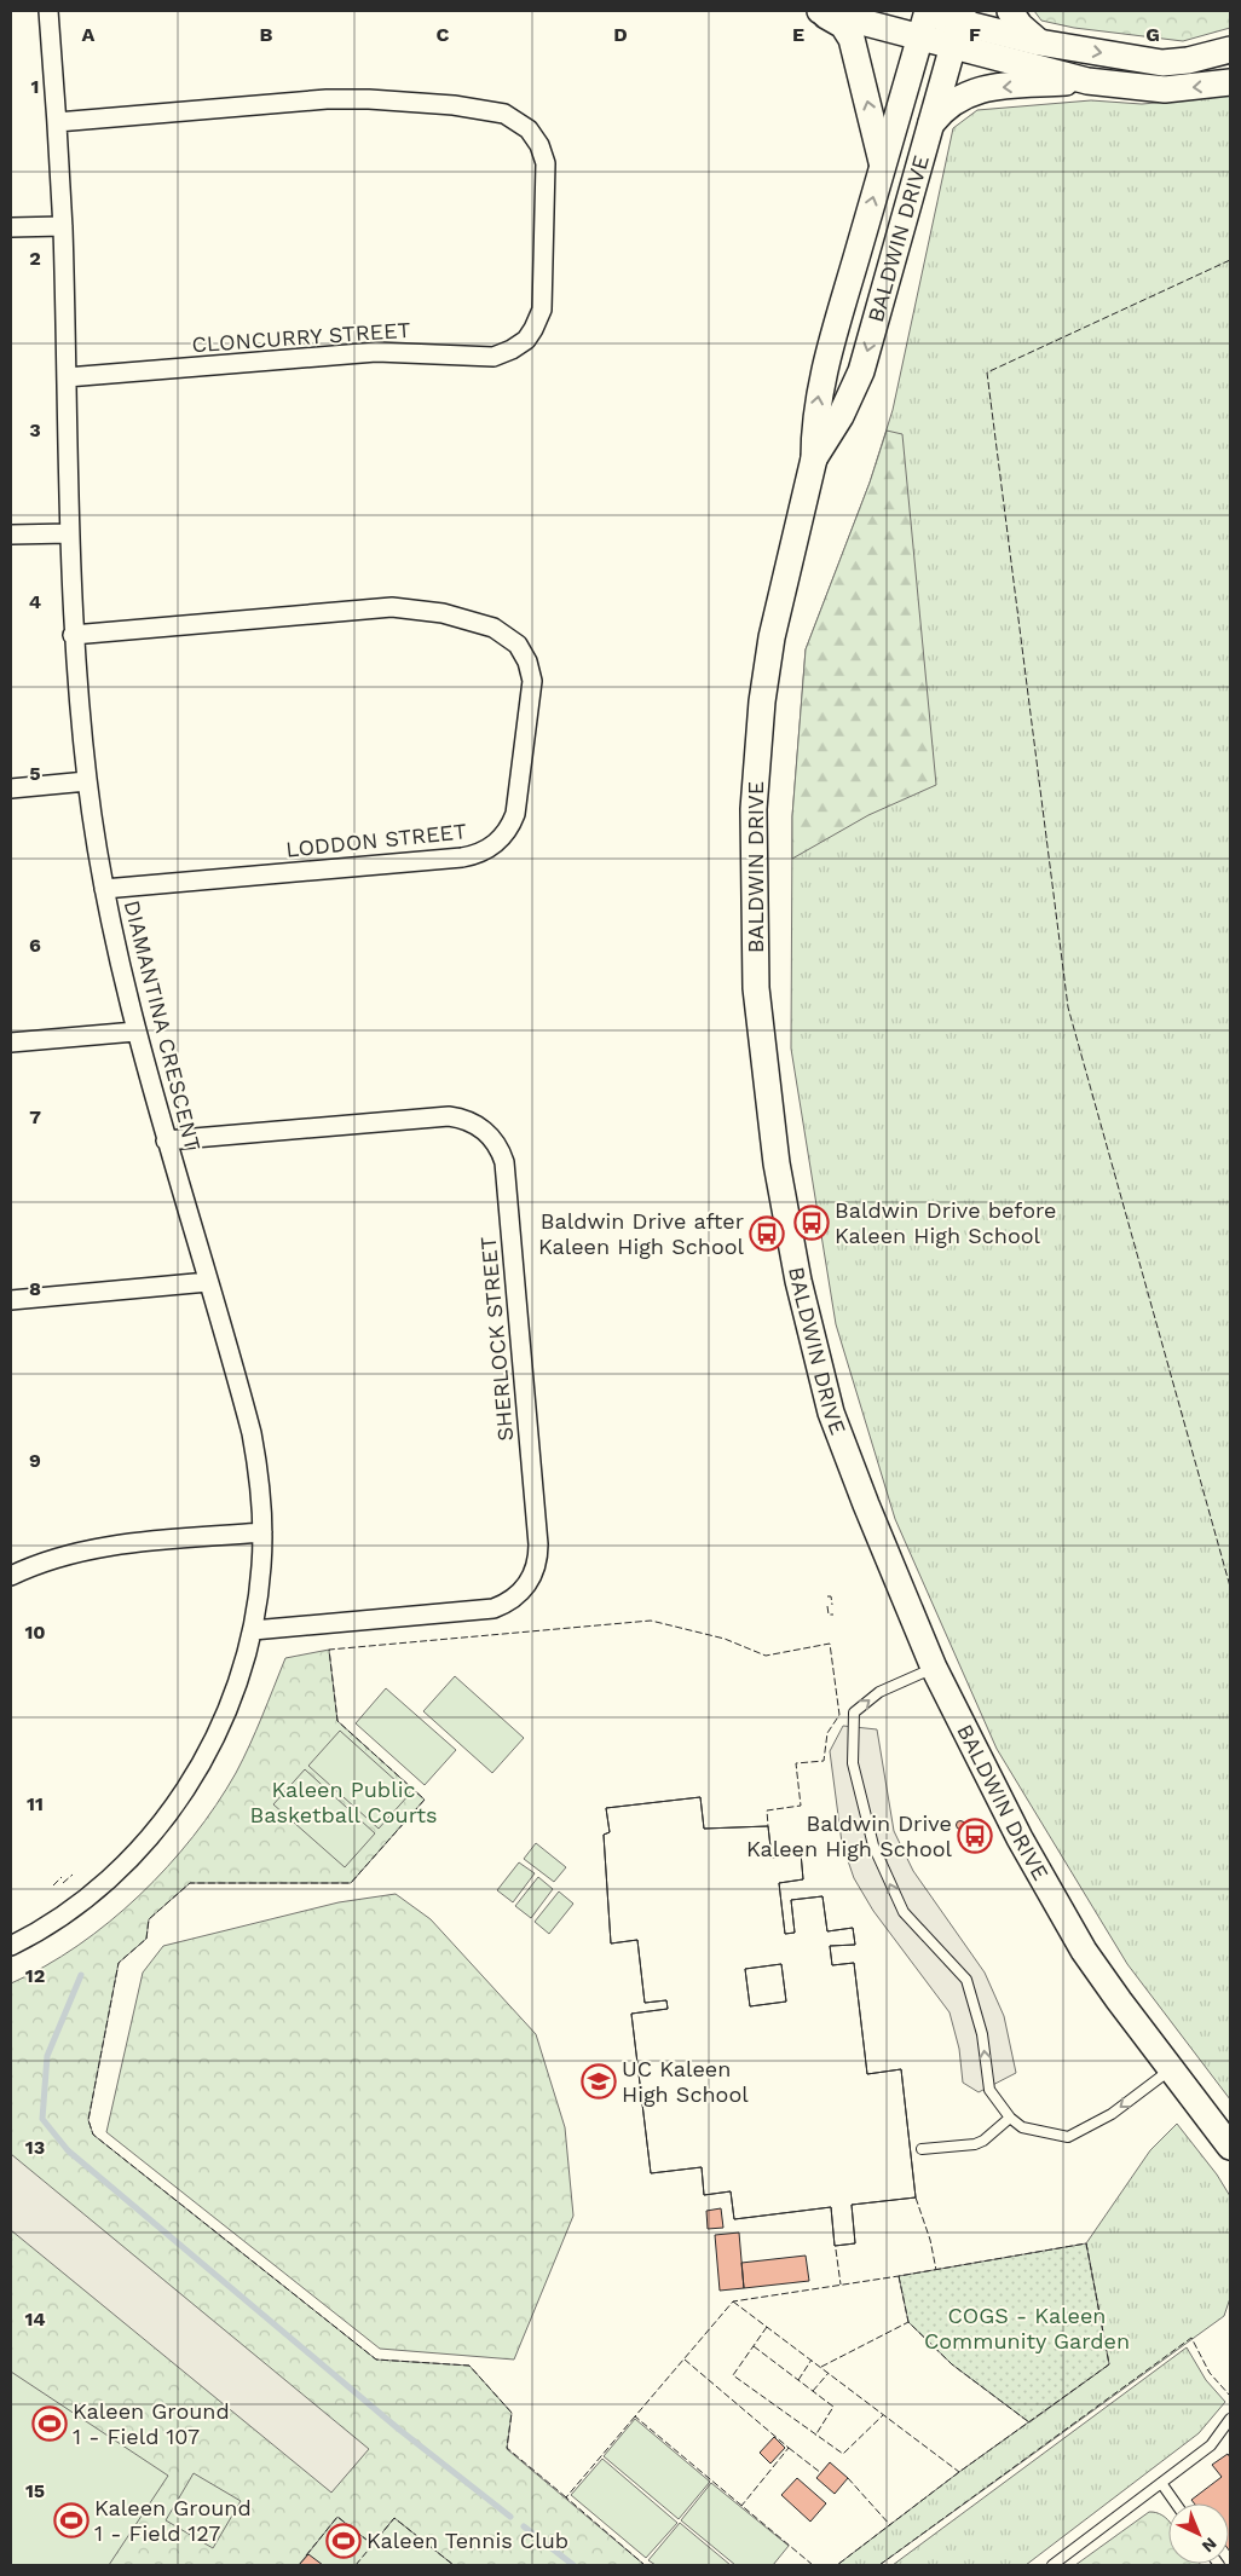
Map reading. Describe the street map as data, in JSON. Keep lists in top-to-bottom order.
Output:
{
  "streets": {
    "main road": ["BALDWIN DRIVE"],
    "street": [
      "CLONCURRY STREET",
      "LODDON STREET",
      "DIAMANTINA CRESCENT",
      "SHERLOCK STREET"
    ]
  },
  "crossings": [
    ["CLONCURRY STREET", "DIAMANTINA CRESCENT"],
    ["LODDON STREET", "DIAMANTINA CRESCENT"],
    ["DIAMANTINA CRESCENT", "SHERLOCK STREET"]
  ],
  "parks": ["Kaleen Public Basketball Courts", "COGS - Kaleen Community Garden"],
  "places": {
    "bus stop": ["Baldwin Drive before Kaleen High School", "Baldwin Drive after Kaleen High School", "Baldwin Drive Kaleen High School"],
    "school or university": ["UC Kaleen High School"],
    "sports": ["Kaleen Ground 1 - Field 107", "Kaleen Ground 1 - Field 127", "Kaleen Tennis Club"]
  },
  "north": "bottom right",
  "grid": {
    "columns": [
      "A",
      "B",
      "C",
      "D",
      "E",
      "F",
      "G"
    ],
    "rows": [
      "1",
      "2",
      "3",
      "4",
      "5",
      "6",
      "7",
      "8",
      "9",
      "10",
      "11",
      "12",
      "13",
      "14",
      "15"
    ]
  }
}
